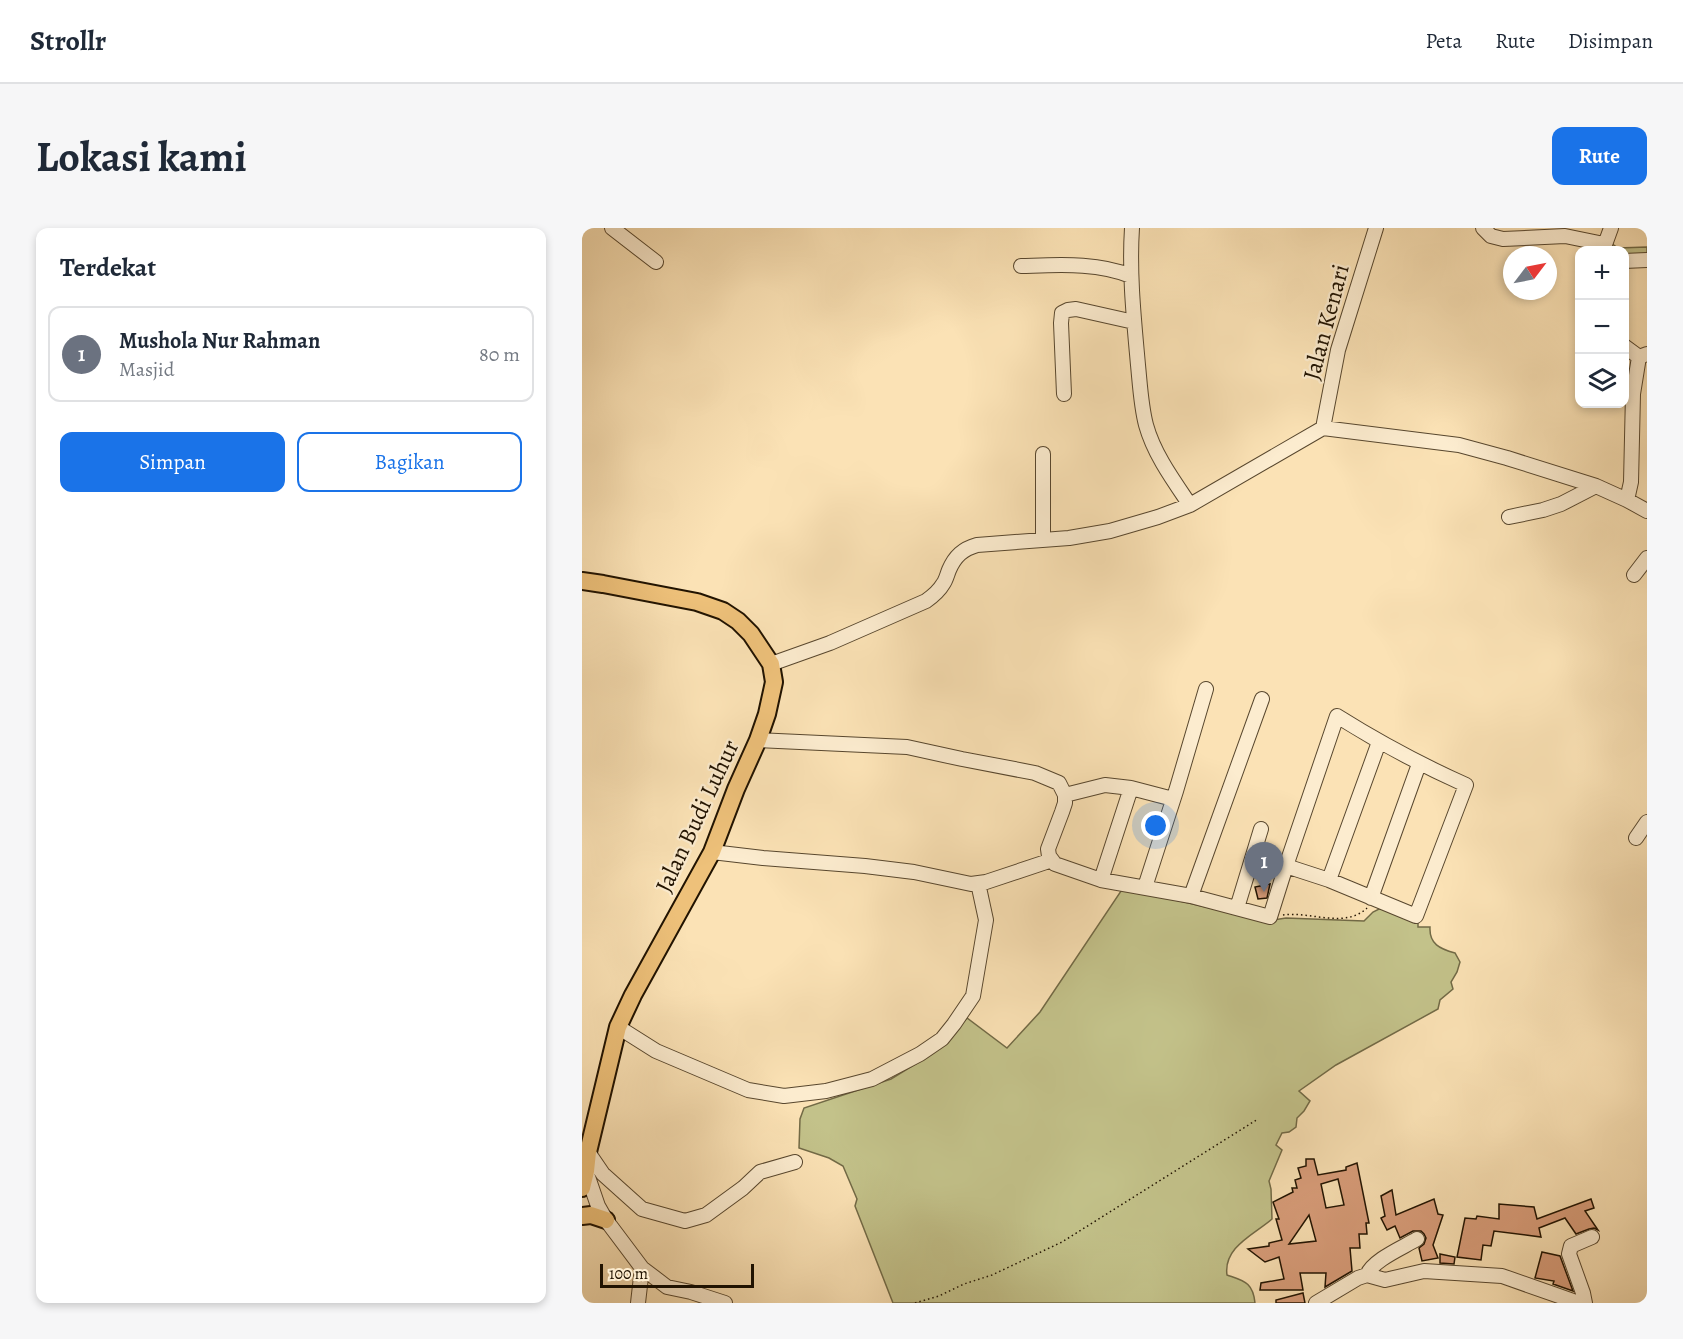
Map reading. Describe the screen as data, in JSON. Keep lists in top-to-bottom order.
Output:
{
  "streets": {
    "main road": ["Jalan Budi Luhur"],
    "street": ["Jalan Kenari"]
  },
  "scale_bar": "100 m",
  "north": "top right",
  "page": {
    "header": "Strollr",
    "nav": ["Peta", "Rute", "Disimpan"],
    "buttons": [
      "Rute",
      ["Simpan", "Bagikan"]
    ],
    "title": "Lokasi kami",
    "heading": "Terdekat",
    "map_buttons": ["+", "−"],
    "list": [
      {
        "mark": "1",
        "name": "Mushola Nur Rahman",
        "note": "Masjid",
        "value": "80 m"
      }
    ],
    "pins": "1",
    "scale": "100 m"
  }
}
